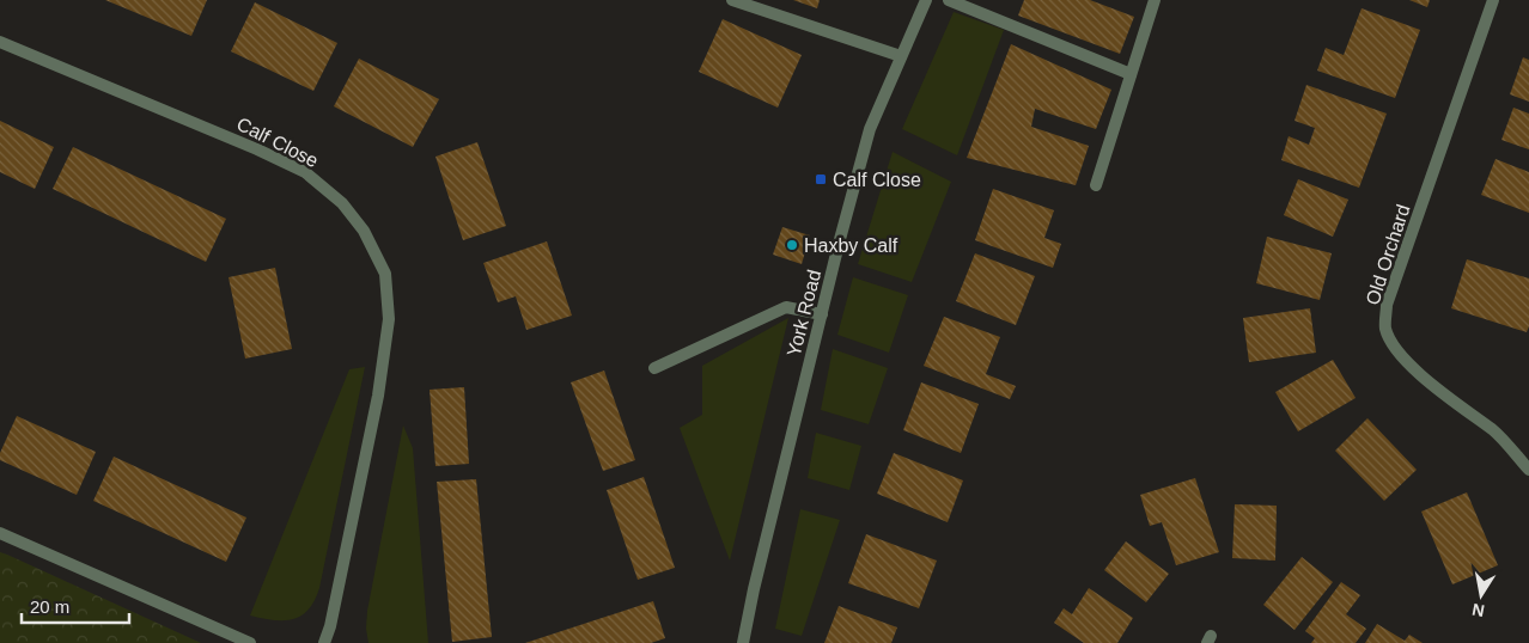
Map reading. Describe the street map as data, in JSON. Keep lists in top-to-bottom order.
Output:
{
  "streets": {
    "street": ["Calf Close", "Old Orchard", "York Road"]
  },
  "places": {
    "transit": ["Calf Close"],
    "other": ["Haxby Calf"]
  },
  "scale_bar": "20 m",
  "north": "bottom"
}
